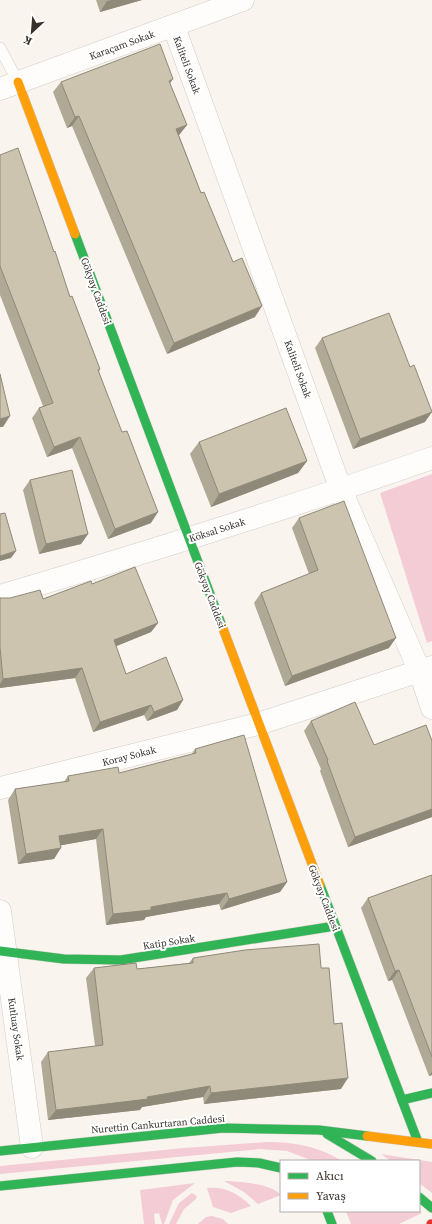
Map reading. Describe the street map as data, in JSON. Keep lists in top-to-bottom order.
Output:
{
  "streets": {
    "street": [
      "Karaçam Sokak",
      "Kaliteli Sokak",
      "Gökyay Caddesi",
      "Köksal Sokak",
      "Koray Sokak",
      "Katip Sokak",
      "Kutluay Sokak",
      "Nurettin Cankurtaran Caddesi"
    ]
  },
  "crossings": [
    ["Karaçam Sokak", "Kaliteli Sokak"],
    ["Karaçam Sokak", "Gökyay Caddesi"],
    ["Kaliteli Sokak", "Köksal Sokak"],
    ["Kaliteli Sokak", "Koray Sokak"],
    ["Gökyay Caddesi", "Köksal Sokak"],
    ["Gökyay Caddesi", "Koray Sokak"],
    ["Gökyay Caddesi", "Katip Sokak"],
    ["Gökyay Caddesi", "Nurettin Cankurtaran Caddesi"],
    ["Katip Sokak", "Kutluay Sokak"],
    ["Kutluay Sokak", "Nurettin Cankurtaran Caddesi"]
  ],
  "legend": ["Akıcı", "Yavaş"],
  "north": "bottom left"
}
